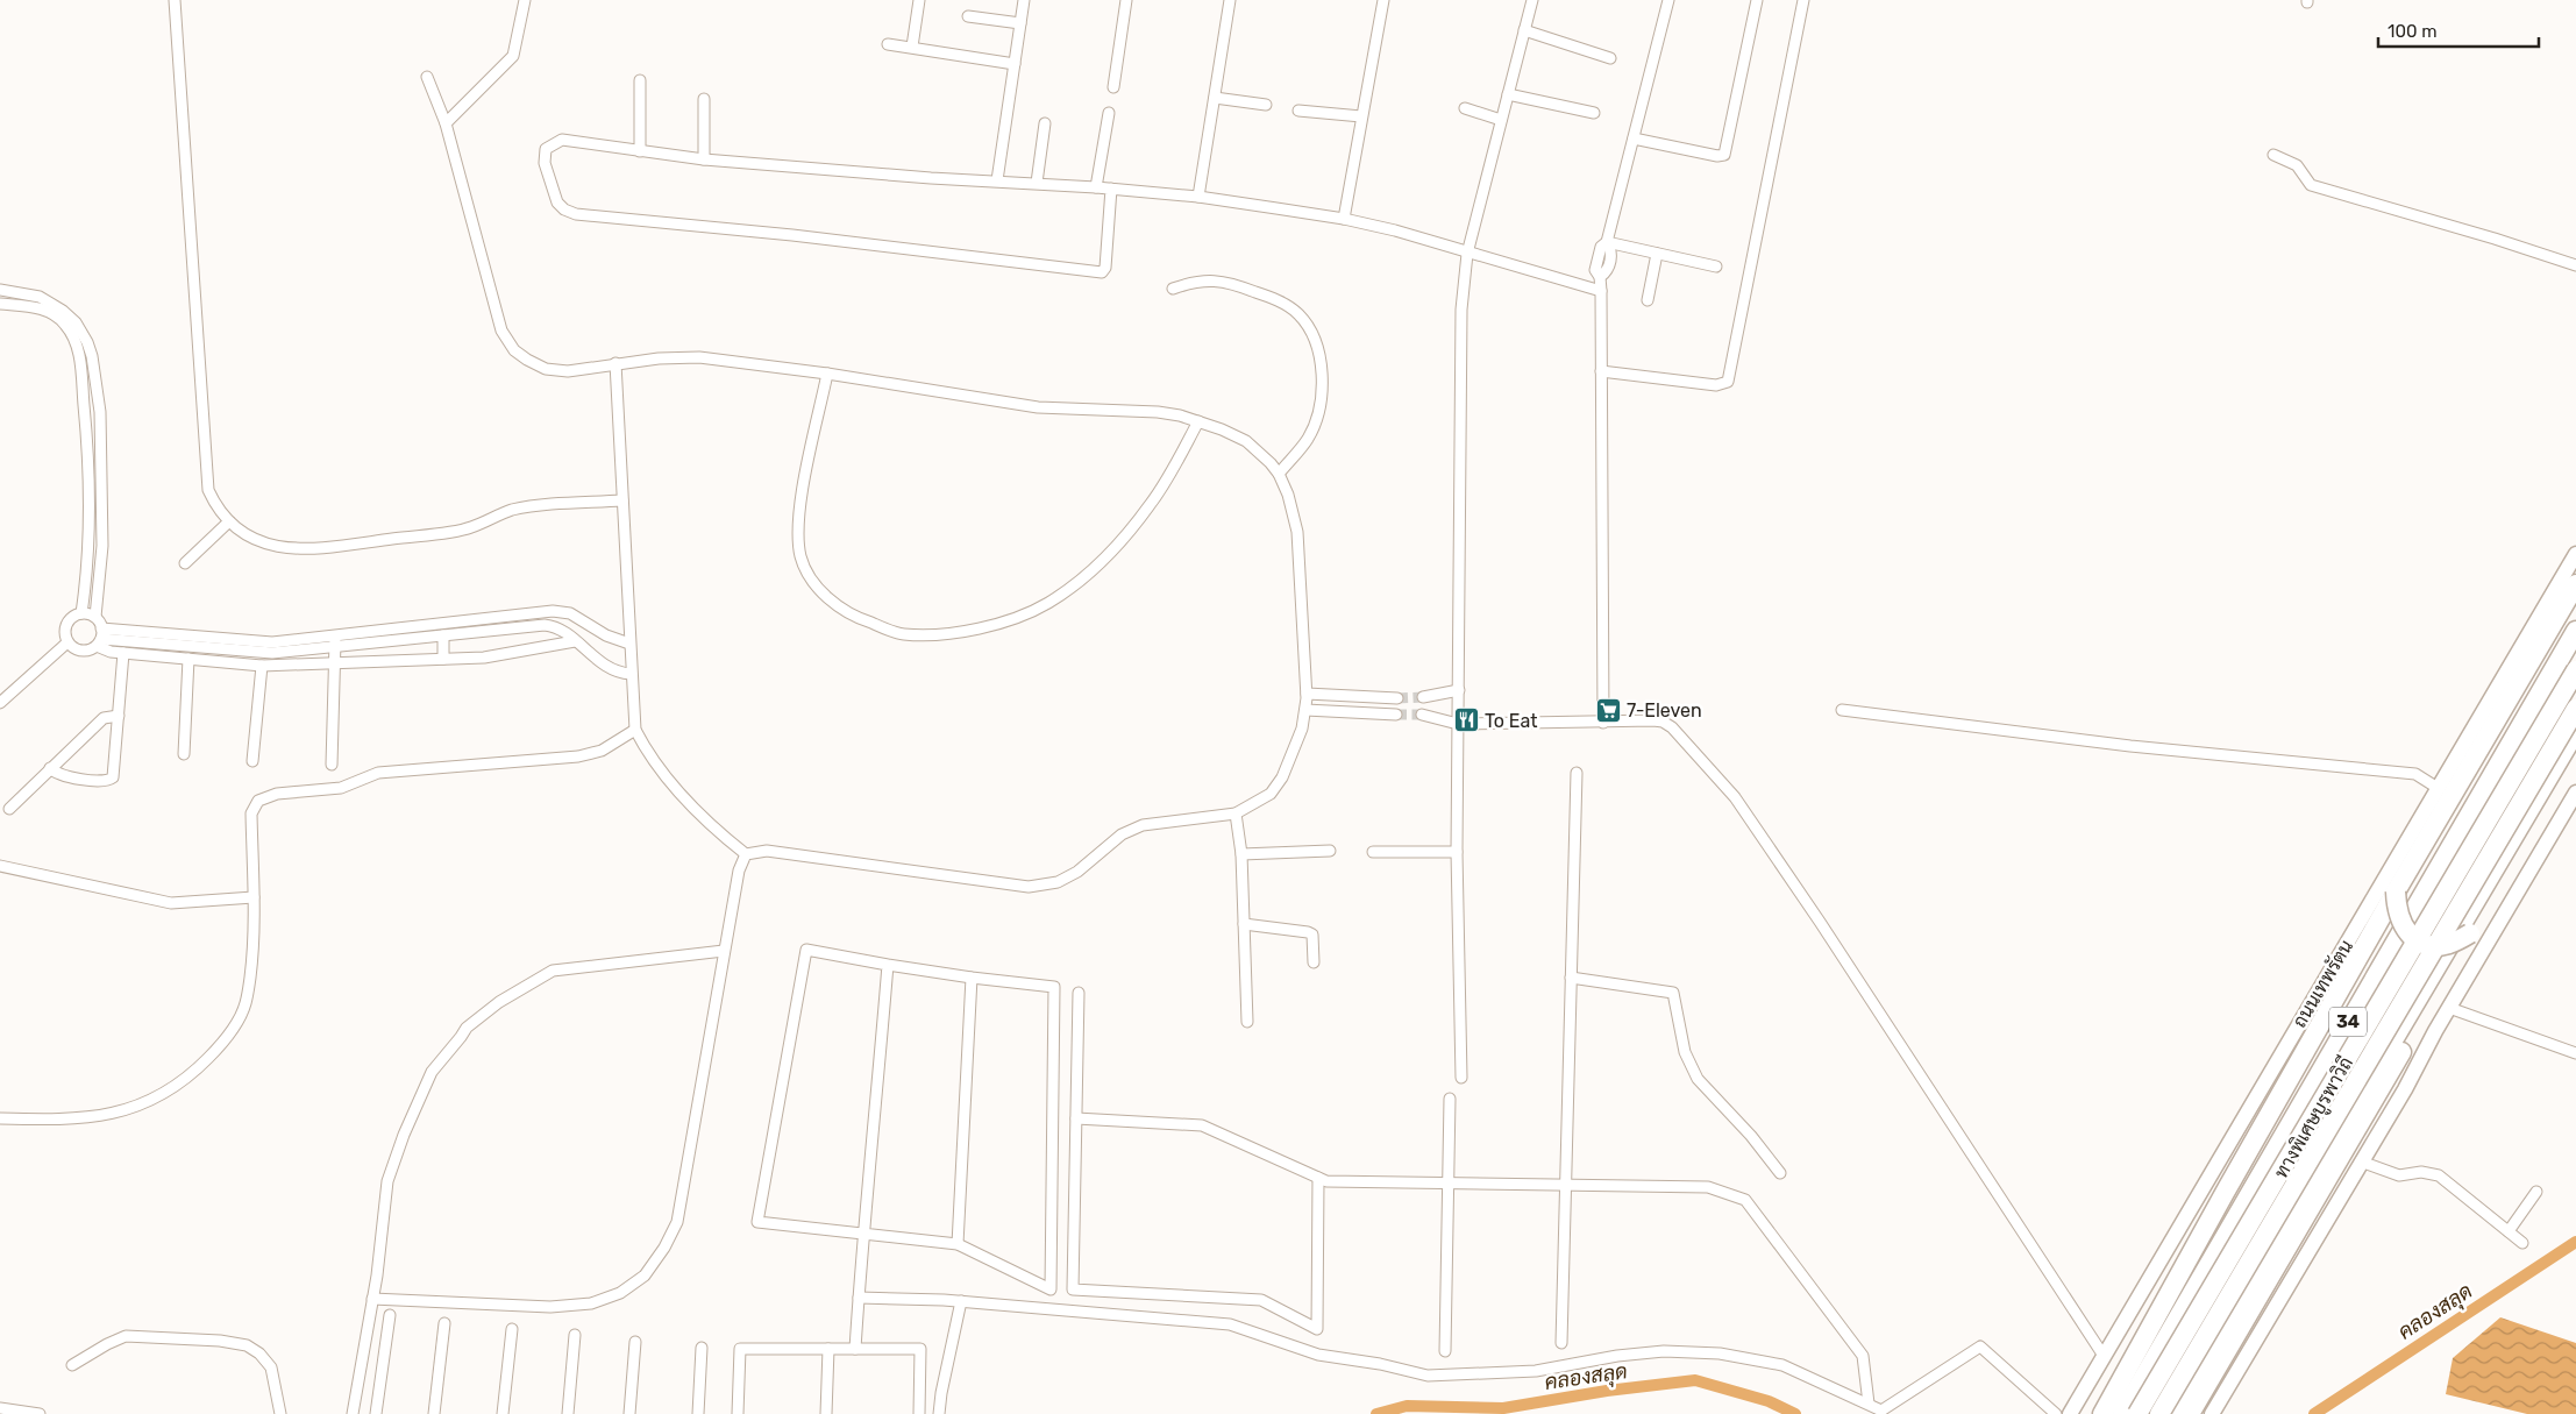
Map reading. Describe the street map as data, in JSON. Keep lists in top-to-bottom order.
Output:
{
  "streets": {
    "highway": ["34", "ทางพิเศษบูรพาวิถี"],
    "main road": ["ถนนเทพรัตน"]
  },
  "water": ["คลองสลุด"],
  "places": {
    "supermarket": ["7-Eleven"],
    "restaurant": ["To Eat"]
  },
  "scale_bar": "100 m"
}
